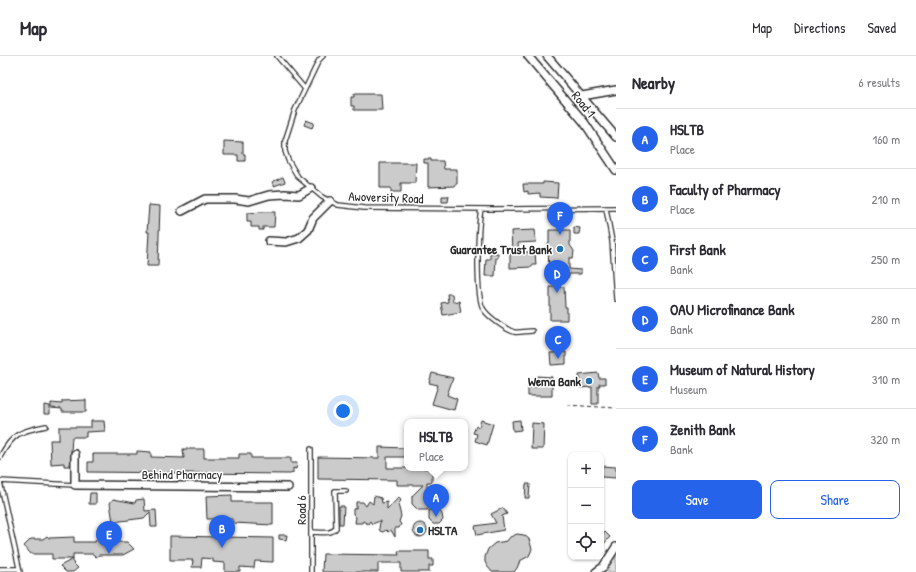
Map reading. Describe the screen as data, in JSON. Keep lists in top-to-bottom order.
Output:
{
  "streets": {
    "street": ["Road 1", "Behind Pharmacy"],
    "lane": ["Awoversity Road", "Road 6"]
  },
  "places": ["Guarantee Trust Bank", "Wema Bank", "HSLTA"],
  "page": {
    "header": "Map",
    "nav": ["Map", "Directions", "Saved"],
    "heading": ["Nearby", "6 results"],
    "list": [
      {
        "mark": "A",
        "name": "HSLTB",
        "note": "Place",
        "value": "160 m"
      },
      {
        "mark": "B",
        "name": "Faculty of Pharmacy",
        "note": "Place",
        "value": "210 m"
      },
      {
        "mark": "C",
        "name": "First Bank",
        "note": "Bank",
        "value": "250 m"
      },
      {
        "mark": "D",
        "name": "OAU Microfinance Bank",
        "note": "Bank",
        "value": "280 m"
      },
      {
        "mark": "E",
        "name": "Museum of Natural History",
        "note": "Museum",
        "value": "310 m"
      },
      {
        "mark": "F",
        "name": "Zenith Bank",
        "note": "Bank",
        "value": "320 m"
      }
    ],
    "pins": [
      "F",
      "D",
      "C",
      "A",
      "B",
      "E"
    ],
    "popup": ["HSLTB", "Place"],
    "map_buttons": ["+", "−"],
    "buttons": ["Save", "Share"]
  }
}
